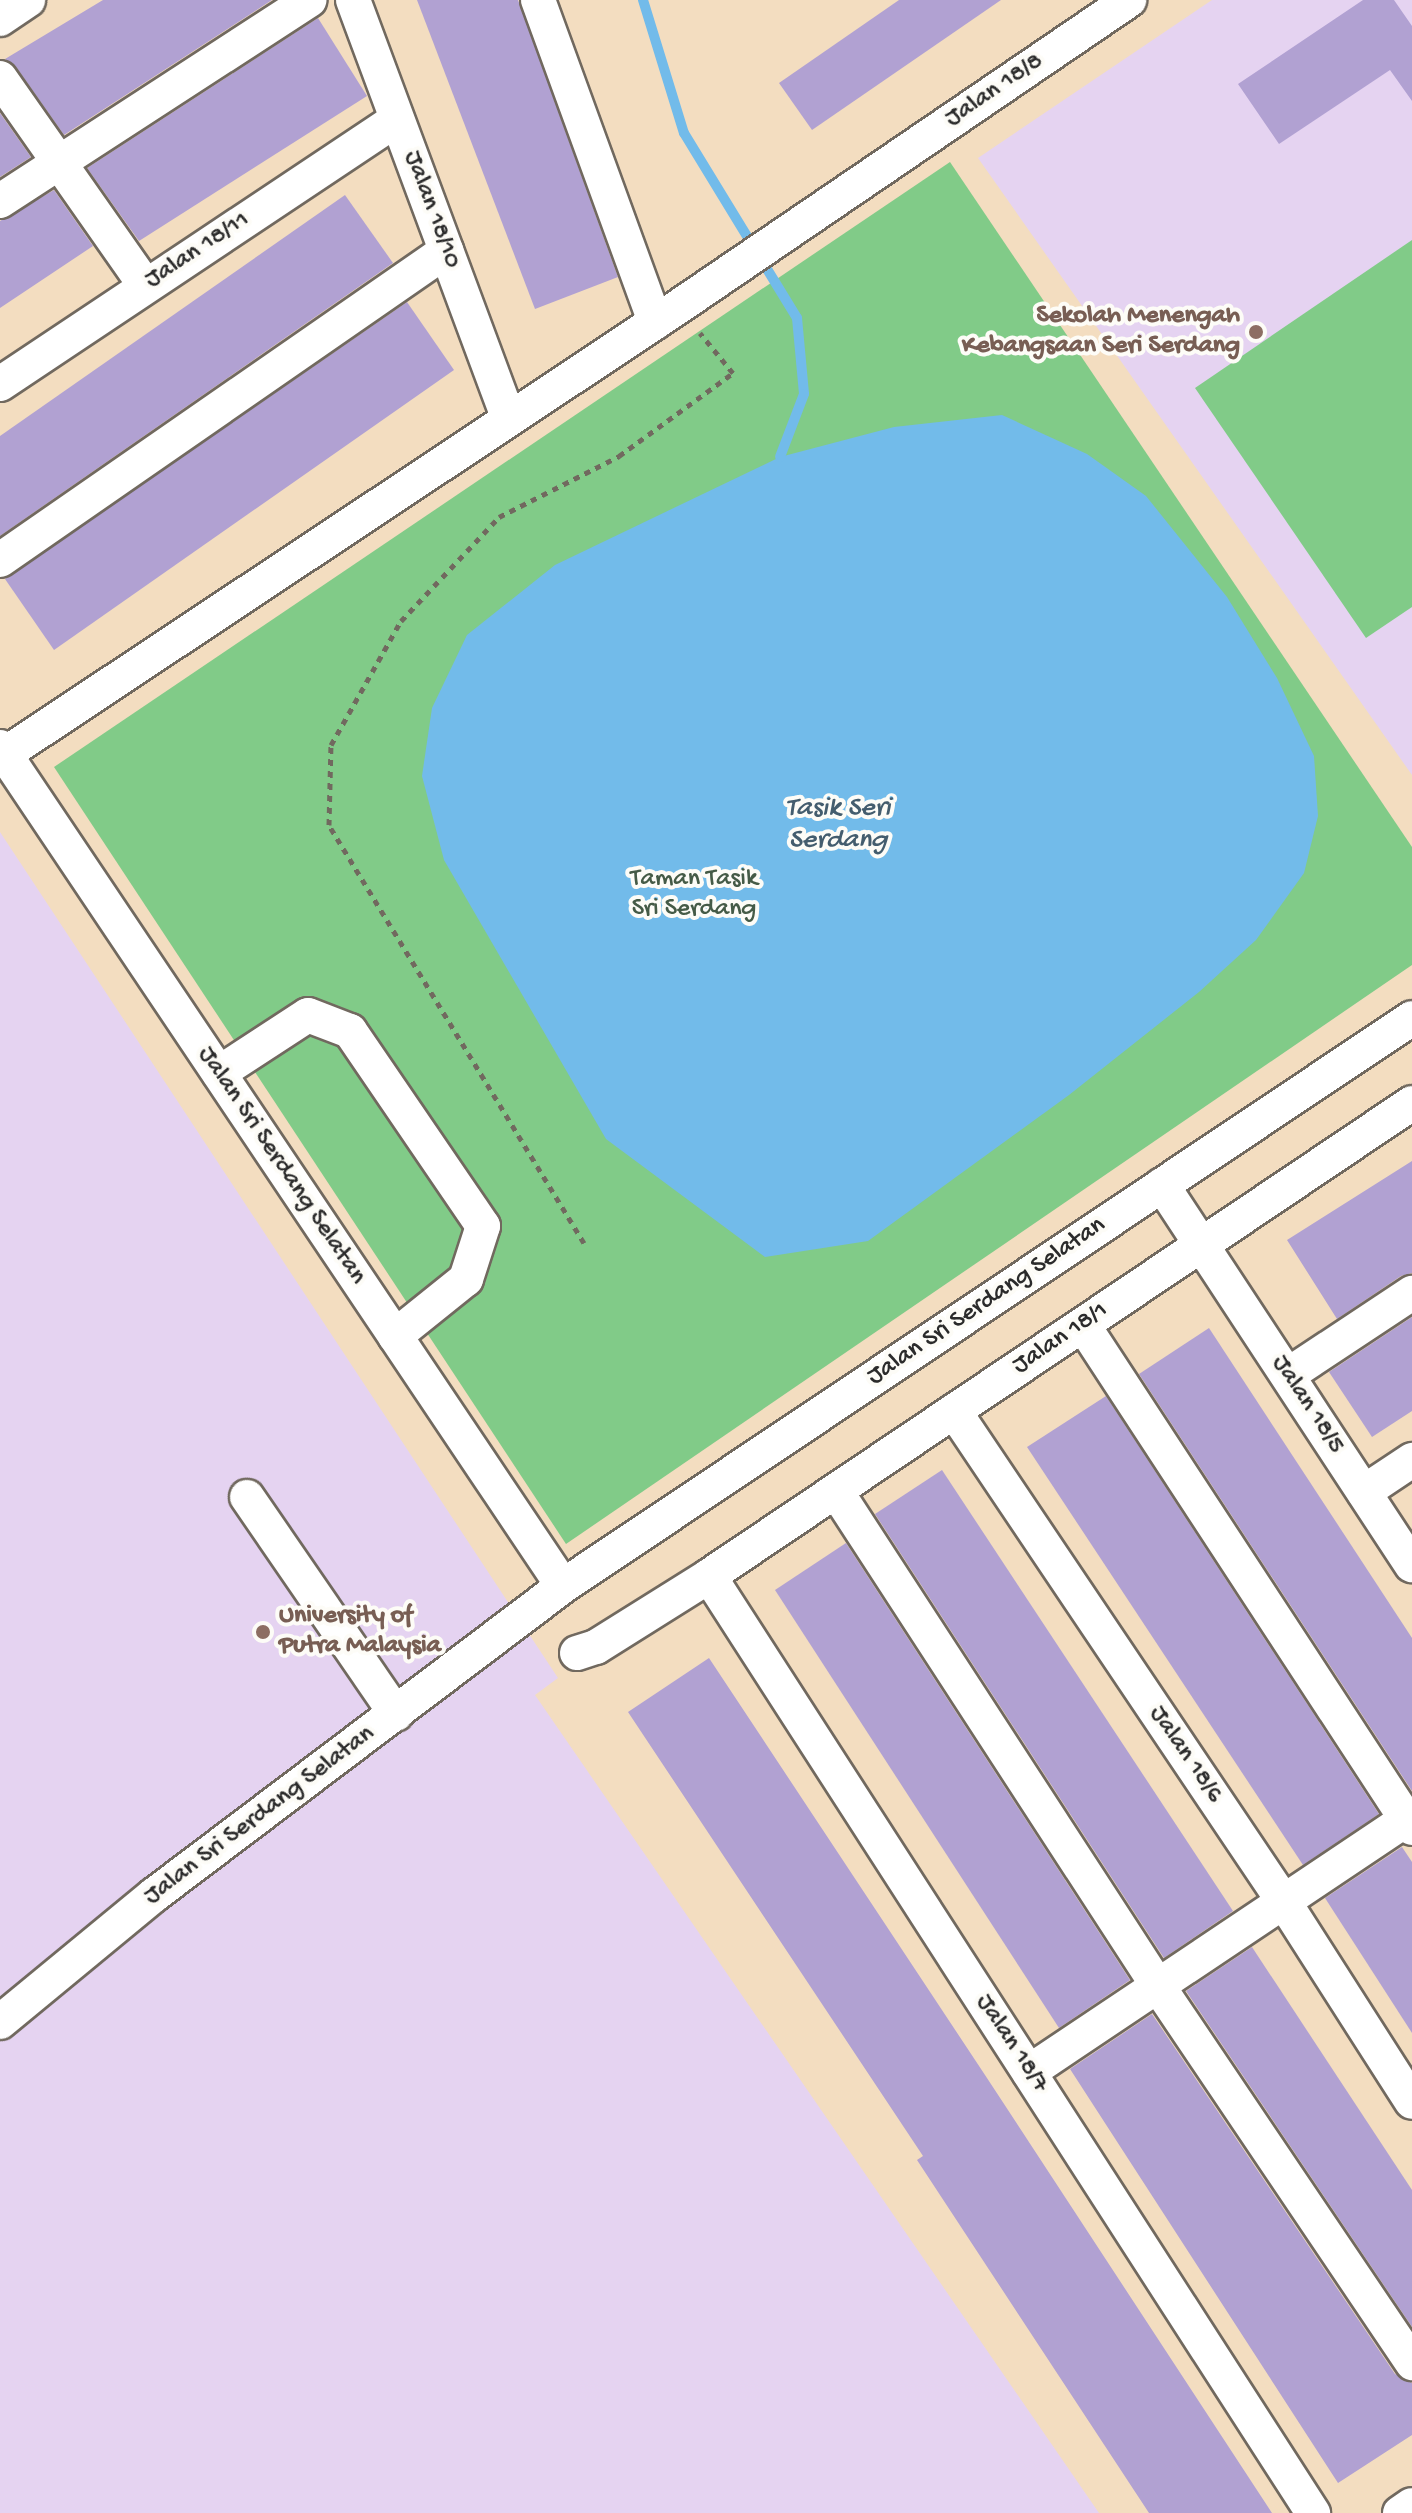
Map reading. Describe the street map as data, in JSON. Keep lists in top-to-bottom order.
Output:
{
  "streets": {
    "street": [
      "Jalan 18/8",
      "Jalan 18/10",
      "Jalan 18/11",
      "Jalan Sri Serdang Selatan",
      "Jalan 18/1",
      "Jalan 18/5",
      "Jalan 18/6",
      "Jalan 18/7"
    ]
  },
  "crossings": [
    ["Jalan 18/8", "Jalan 18/10"],
    ["Jalan 18/8", "Jalan Sri Serdang Selatan"],
    ["Jalan 18/10", "Jalan 18/11"],
    ["Jalan Sri Serdang Selatan", "Jalan 18/5"],
    ["Jalan 18/1", "Jalan 18/5"],
    ["Jalan 18/1", "Jalan 18/6"],
    ["Jalan 18/1", "Jalan 18/7"]
  ],
  "water": ["Tasik Seri Serdang"],
  "parks": ["Taman Tasik Sri Serdang"],
  "places": ["Sekolah Menengah Kebangsaan Seri Serdang", "University of Putra Malaysia"]
}
